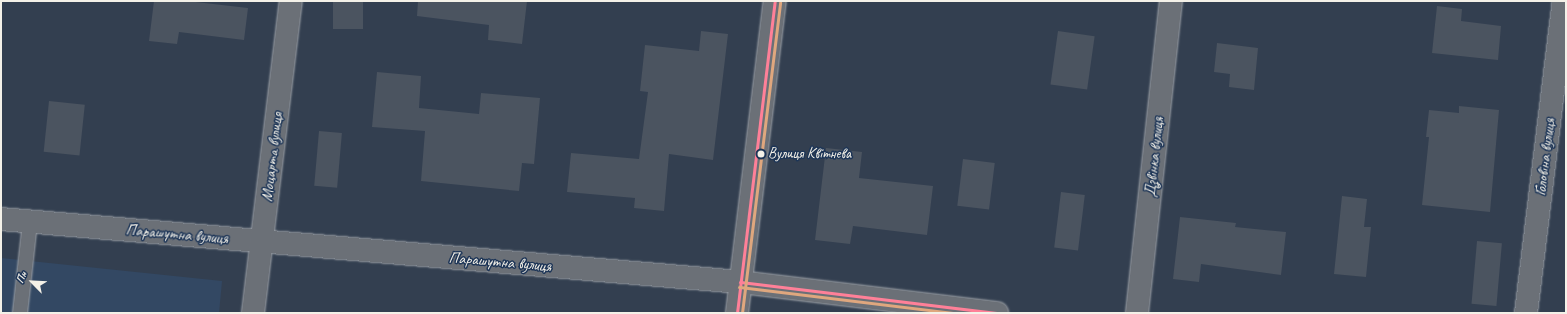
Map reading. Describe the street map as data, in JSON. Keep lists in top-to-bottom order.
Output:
{
  "streets": {
    "street": [
      "Моцарта вулиця",
      "Дзвінка вулиця",
      "Головіна вулиця",
      "Парашутна вулиця"
    ]
  },
  "crossings": [
    ["Моцарта вулиця", "Парашутна вулиця"]
  ],
  "places": ["Вулиця Квітнева"],
  "north": "top left"
}
